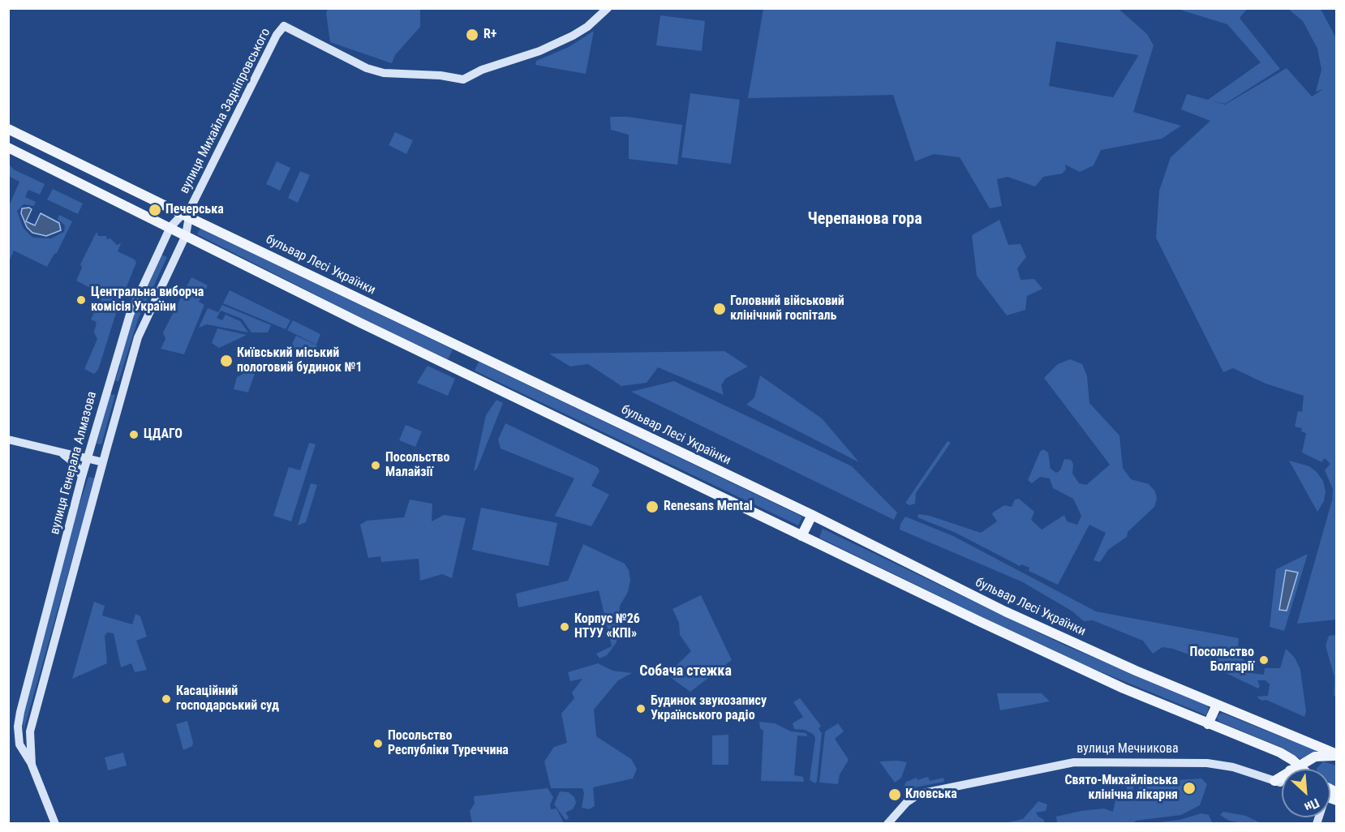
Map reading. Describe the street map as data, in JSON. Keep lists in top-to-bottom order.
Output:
{
  "streets": {
    "main road": [
      "вулиця Михайла Задніпровського",
      "бульвар Лесі Українки",
      "вулиця Генерала Алмазова",
      "вулиця Мечникова"
    ]
  },
  "crossings": [
    ["вулиця Михайла Задніпровського", "бульвар Лесі Українки"],
    ["вулиця Михайла Задніпровського", "вулиця Генерала Алмазова"],
    ["бульвар Лесі Українки", "вулиця Генерала Алмазова"]
  ],
  "districts": ["Черепанова гора", "Собача стежка"],
  "places": [
    "R+",
    "Печерська",
    "Центральна виборча комісія України",
    "Головний військовий клінічний госпіталь",
    "Київський міський пологовий будинок №1",
    "ЦДАГО",
    "Посольство Малайзії",
    "Renesans Mental",
    "Корпус №26 НТУУ «КПІ»",
    "Посольство Болгарії",
    "Касаційний господарський суд",
    "Будинок звукозапису Українського радіо",
    "Посольство Республіки Туреччина",
    "Свято-Михайлівська клінічна лікарня",
    "Кловська"
  ],
  "north": "bottom right"
}
